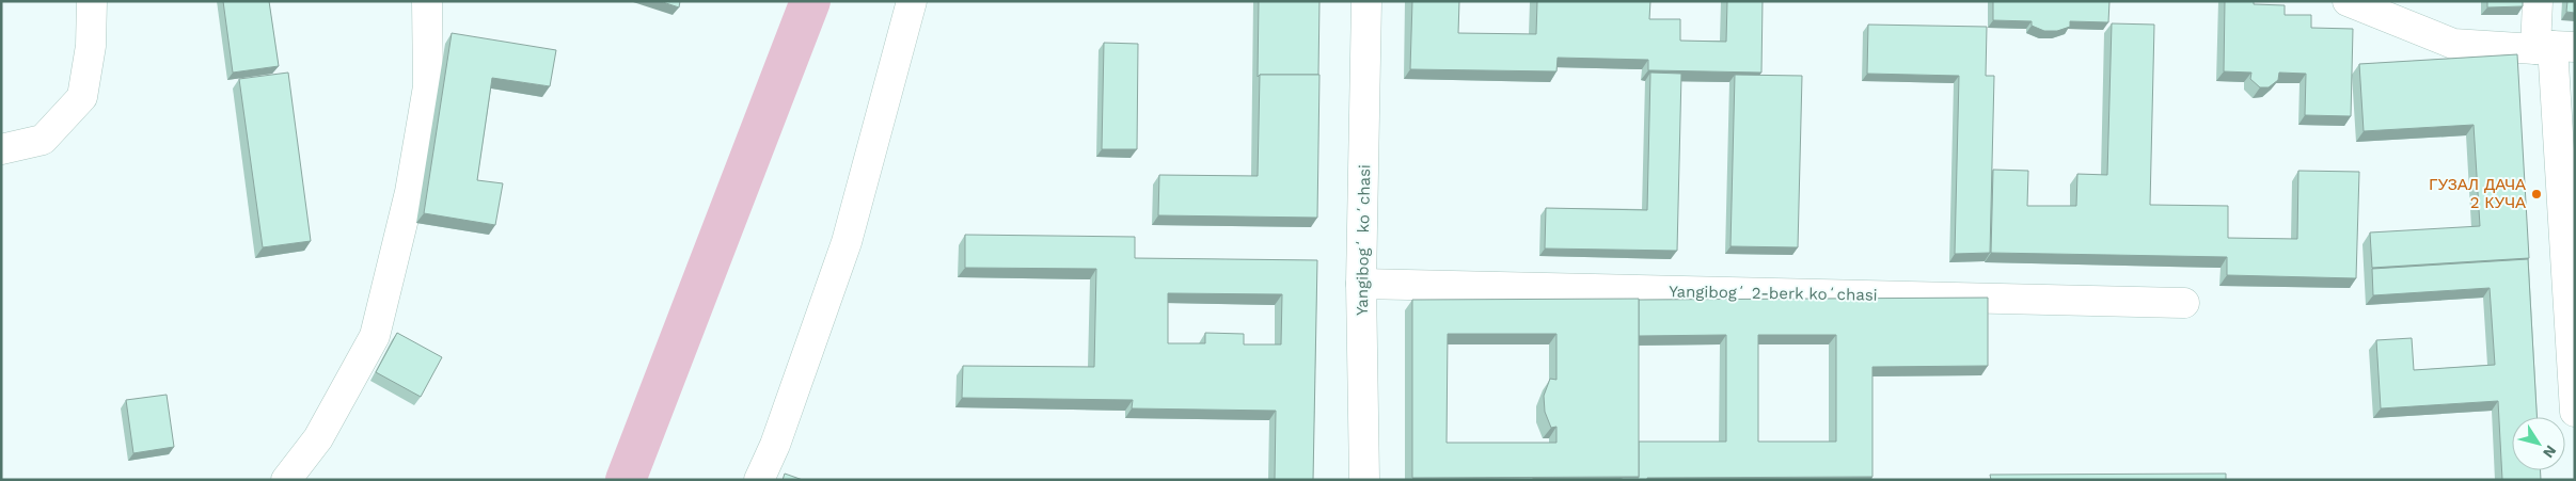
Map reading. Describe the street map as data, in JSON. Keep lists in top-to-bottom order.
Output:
{
  "streets": {
    "street": ["Yangibogʻ koʻchasi", "Yangibogʻ 2-berk koʻchasi"]
  },
  "crossings": [
    ["Yangibogʻ koʻchasi", "Yangibogʻ 2-berk koʻchasi"]
  ],
  "places": ["ГУЗАЛ ДАЧА 2 КУЧА"],
  "north": "bottom right"
}
